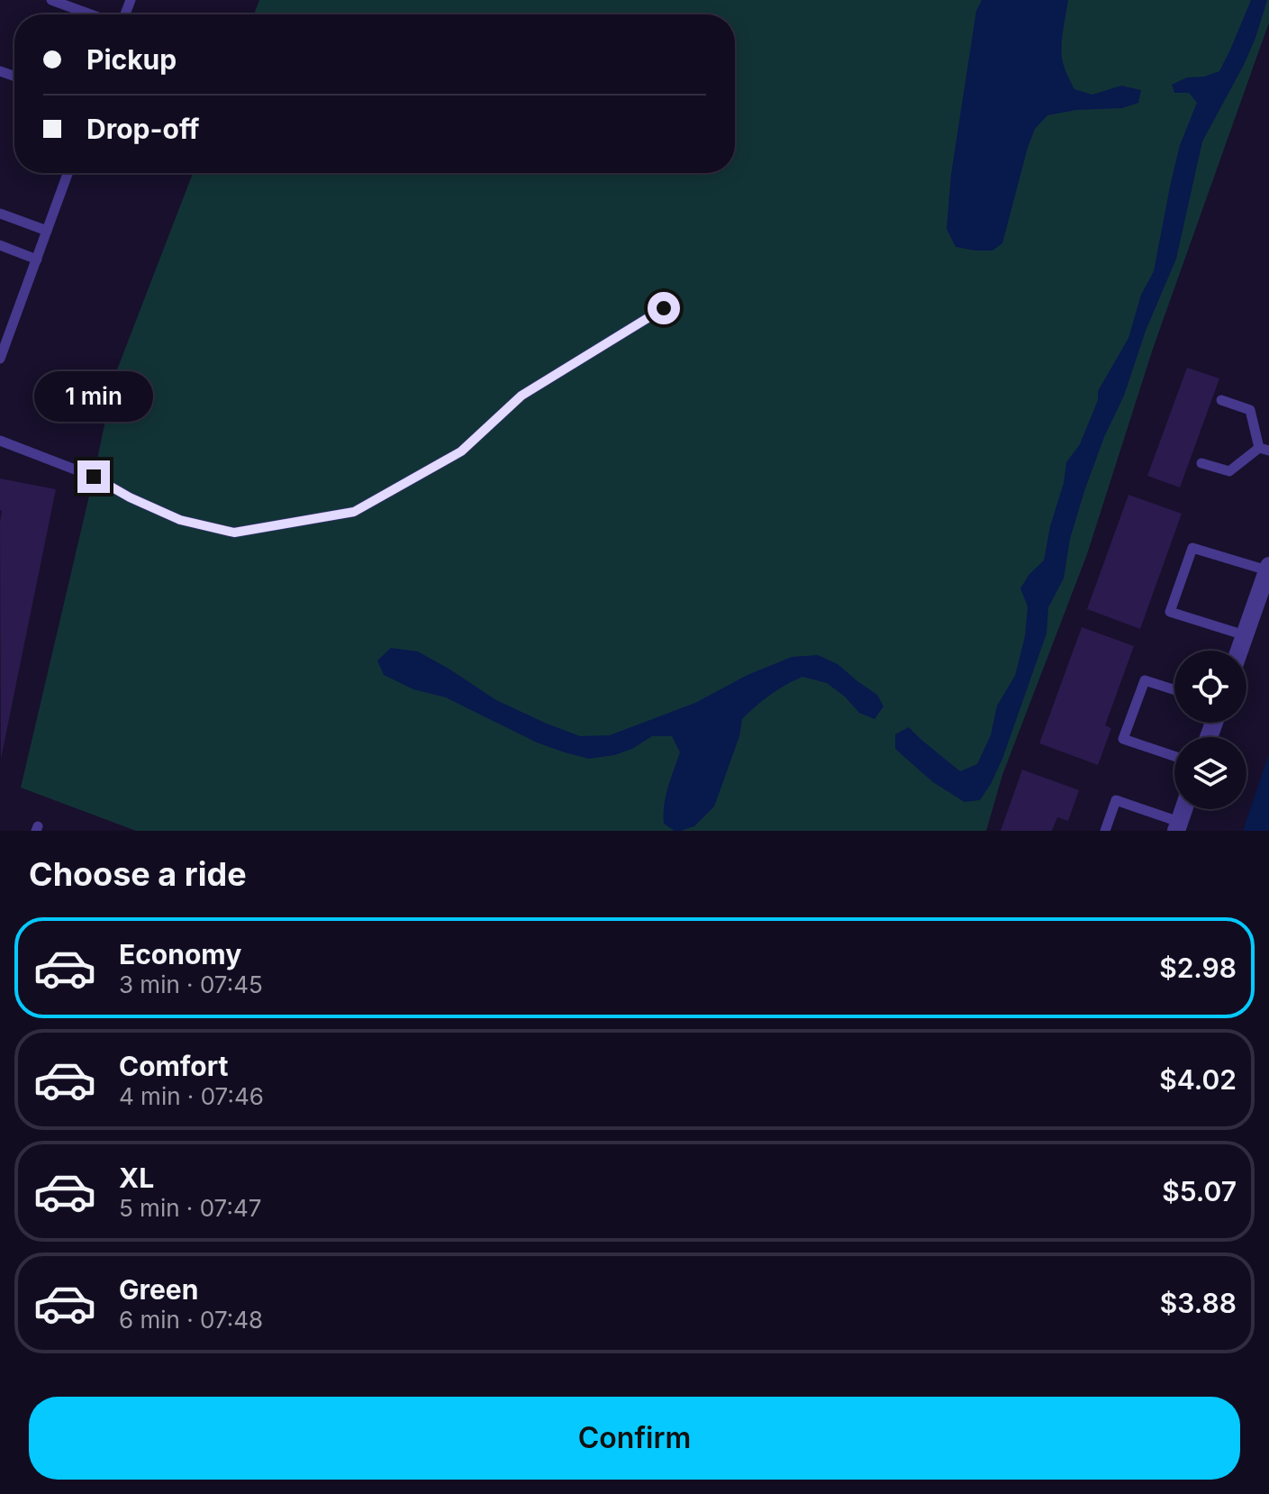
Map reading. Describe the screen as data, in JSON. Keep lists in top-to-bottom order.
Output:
{
  "page": {
    "banner": ["Pickup", "Drop-off"],
    "bubble": "1 min",
    "heading": "Choose a ride",
    "list": [
      {
        "name": "Economy",
        "note": "3 min · 07:45",
        "value": "$2.98"
      },
      {
        "name": "Comfort",
        "note": "4 min · 07:46",
        "value": "$4.02"
      },
      {
        "name": "XL",
        "note": "5 min · 07:47",
        "value": "$5.07"
      },
      {
        "name": "Green",
        "note": "6 min · 07:48",
        "value": "$3.88"
      }
    ],
    "buttons": "Confirm"
  }
}
